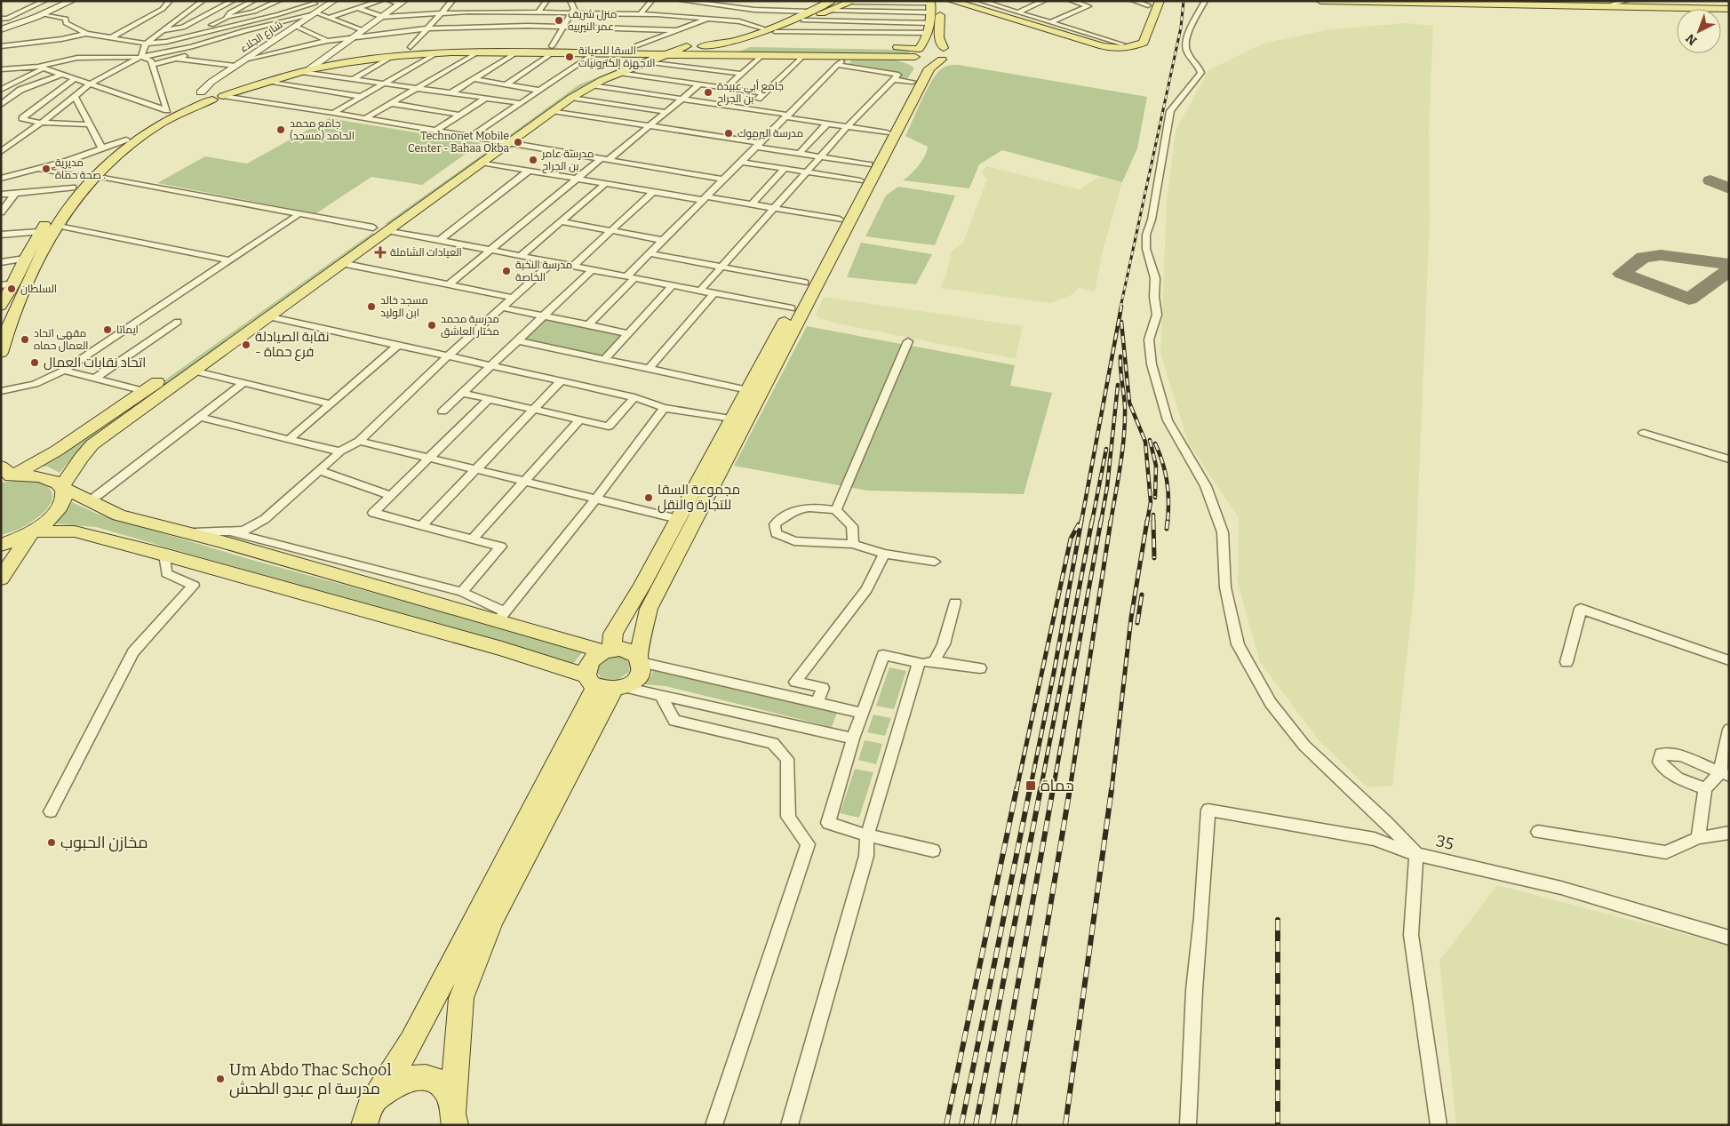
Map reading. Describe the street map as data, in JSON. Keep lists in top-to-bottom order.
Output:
{
  "streets": {
    "main road": ["شارع الجلاء"],
    "street": ["35"]
  },
  "places": {
    "other": [
      "منزل شريف عمر النيربيه",
      "السقا للصيانة الاجهزة إلكترونيات",
      "جامع أبي عبيدة بن الجراح",
      "جامع محمد الحامد (مسجد)",
      "مدرسة اليرموك",
      "Technonet Mobile Center - Bahaa Okba",
      "مدرسة عامر بن الجراح",
      "مديرية صحة حماة .",
      "مدرسة النخبة الخاصة",
      "السلطان",
      "مسجد خالد ابن الوليد",
      "مدرسة محمد مختار العاشق",
      "ايماتا",
      "مقهى اتحاد العمال حماه",
      "نقابة الصيادلة - فرع حماة",
      "اتحاد نقابات العمال",
      "مجموعة السقا للتجارة والنقل",
      "مخازن الحبوب",
      "Um Abdo Thac School مدرسة ام عبدو الطحش"
    ],
    "health": ["العيادات الشاملة"],
    "transit": ["حماة"]
  },
  "north": "bottom left"
}
